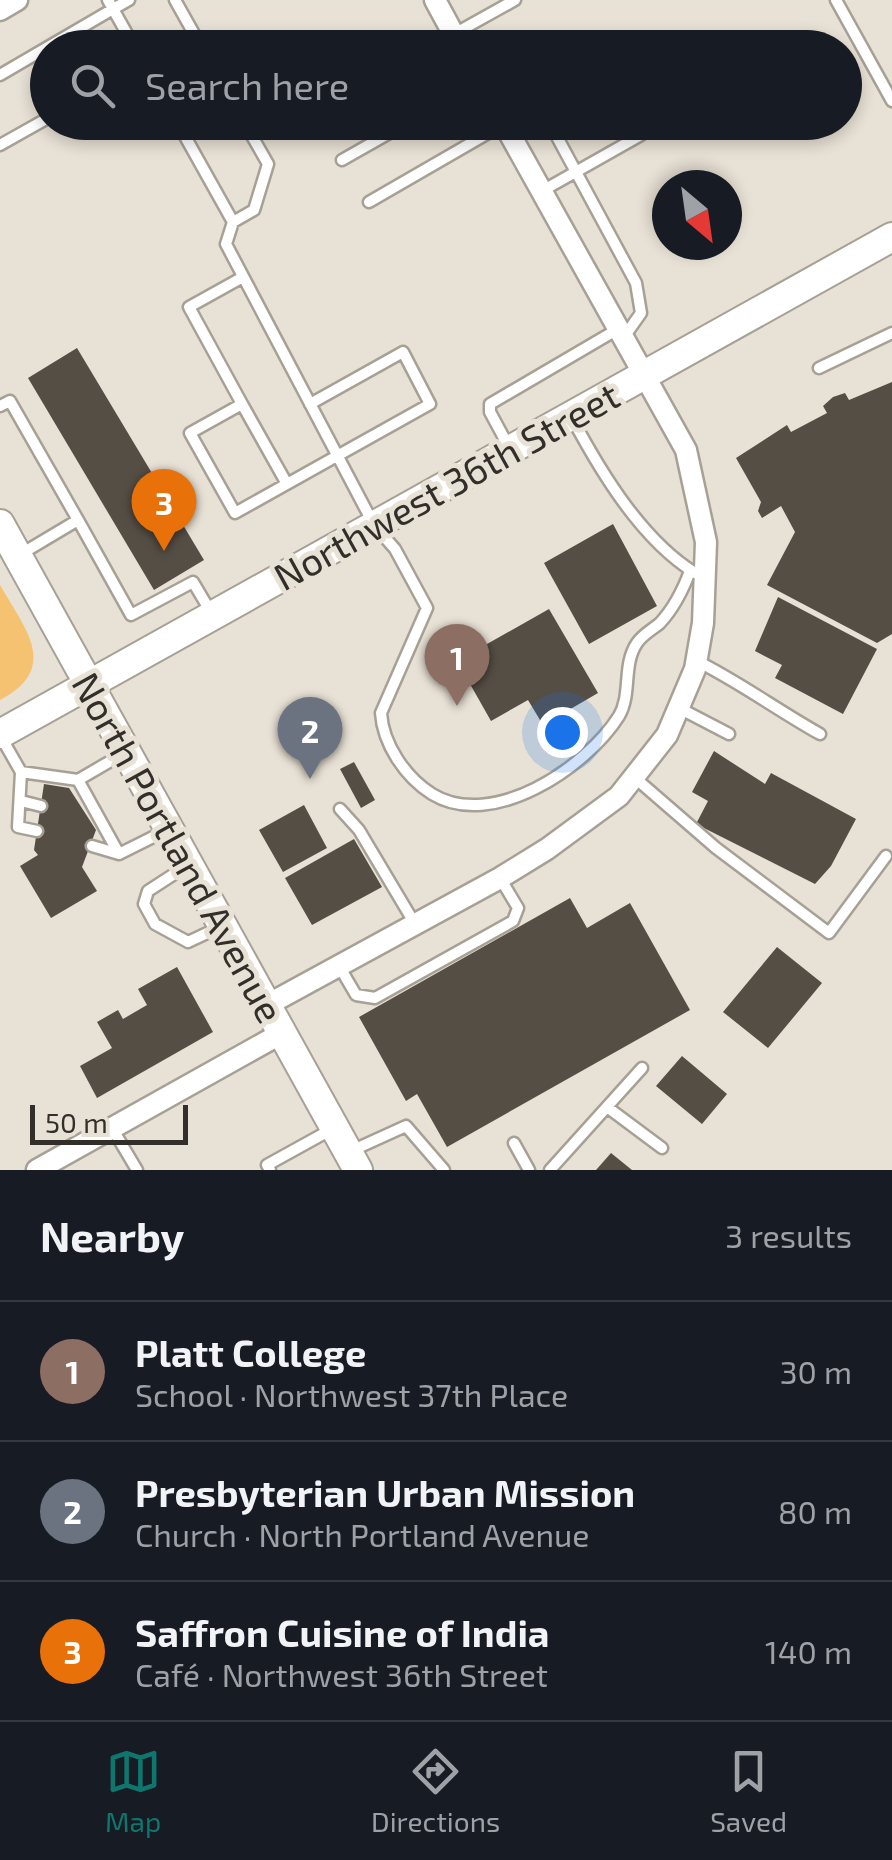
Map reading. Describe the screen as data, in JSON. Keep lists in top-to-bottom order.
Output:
{
  "streets": {
    "main road": ["Northwest 36th Street", "North Portland Avenue"]
  },
  "crossings": [
    ["Northwest 36th Street", "North Portland Avenue"]
  ],
  "scale_bar": "50 m",
  "north": "bottom right",
  "page": {
    "search": "Search here",
    "pins": ["3", "1", "2"],
    "scale": "50 m",
    "heading": ["Nearby", "3 results"],
    "list": [
      {
        "mark": "1",
        "name": "Platt College",
        "note": "School · Northwest 37th Place",
        "value": "30 m"
      },
      {
        "mark": "2",
        "name": "Presbyterian Urban Mission",
        "note": "Church · North Portland Avenue",
        "value": "80 m"
      },
      {
        "mark": "3",
        "name": "Saffron Cuisine of India",
        "note": "Café · Northwest 36th Street",
        "value": "140 m"
      }
    ],
    "nav": ["Map", "Directions", "Saved"]
  }
}
